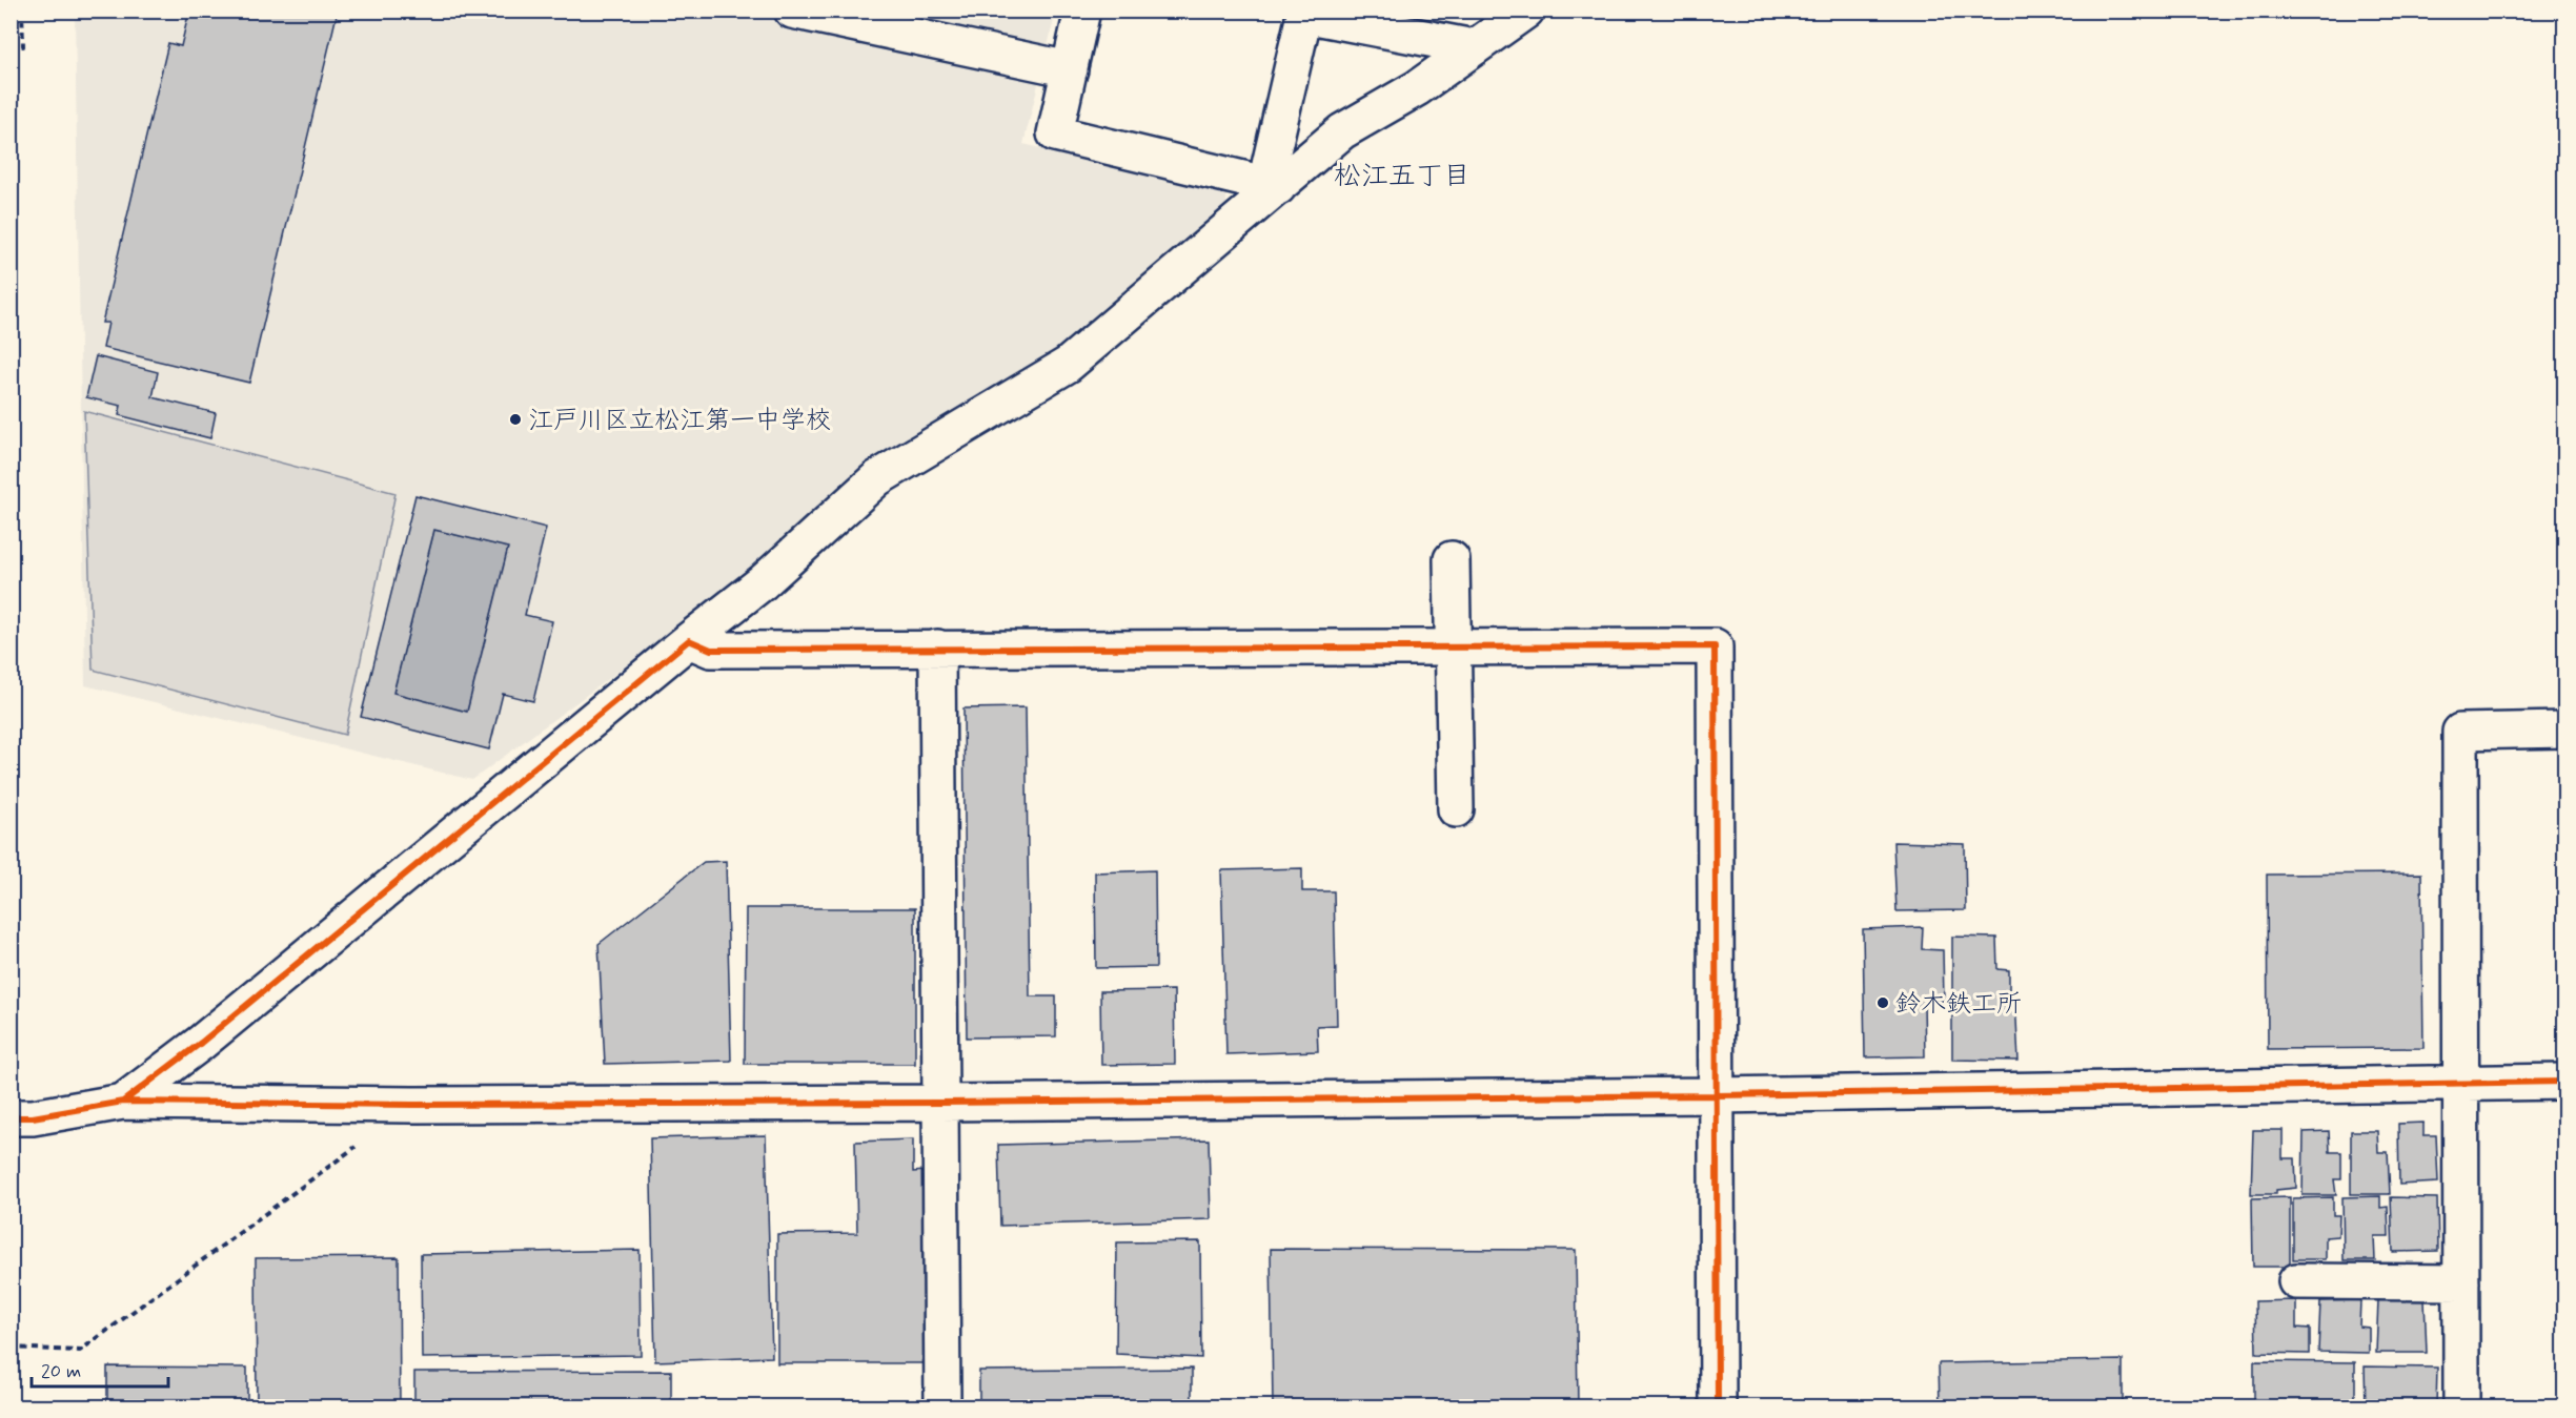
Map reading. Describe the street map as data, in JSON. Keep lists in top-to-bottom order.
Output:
{
  "districts": ["松江五丁目"],
  "places": ["江戸川区立松江第一中学校", "鈴木鉄工所"],
  "scale_bar": "20 m"
}
